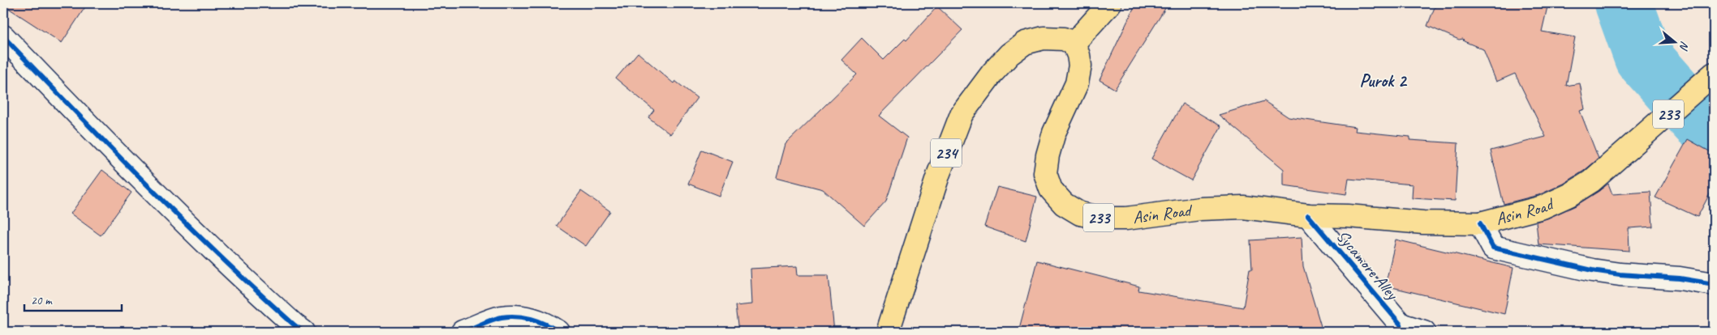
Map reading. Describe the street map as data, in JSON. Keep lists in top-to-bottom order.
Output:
{
  "streets": {
    "main road": ["233", "234", "Asin Road"],
    "street": ["Sycamore Alley"]
  },
  "crossings": [
    ["234", "Asin Road"],
    ["Asin Road", "Sycamore Alley"]
  ],
  "districts": ["Purok 2"],
  "scale_bar": "20 m",
  "north": "right"
}
